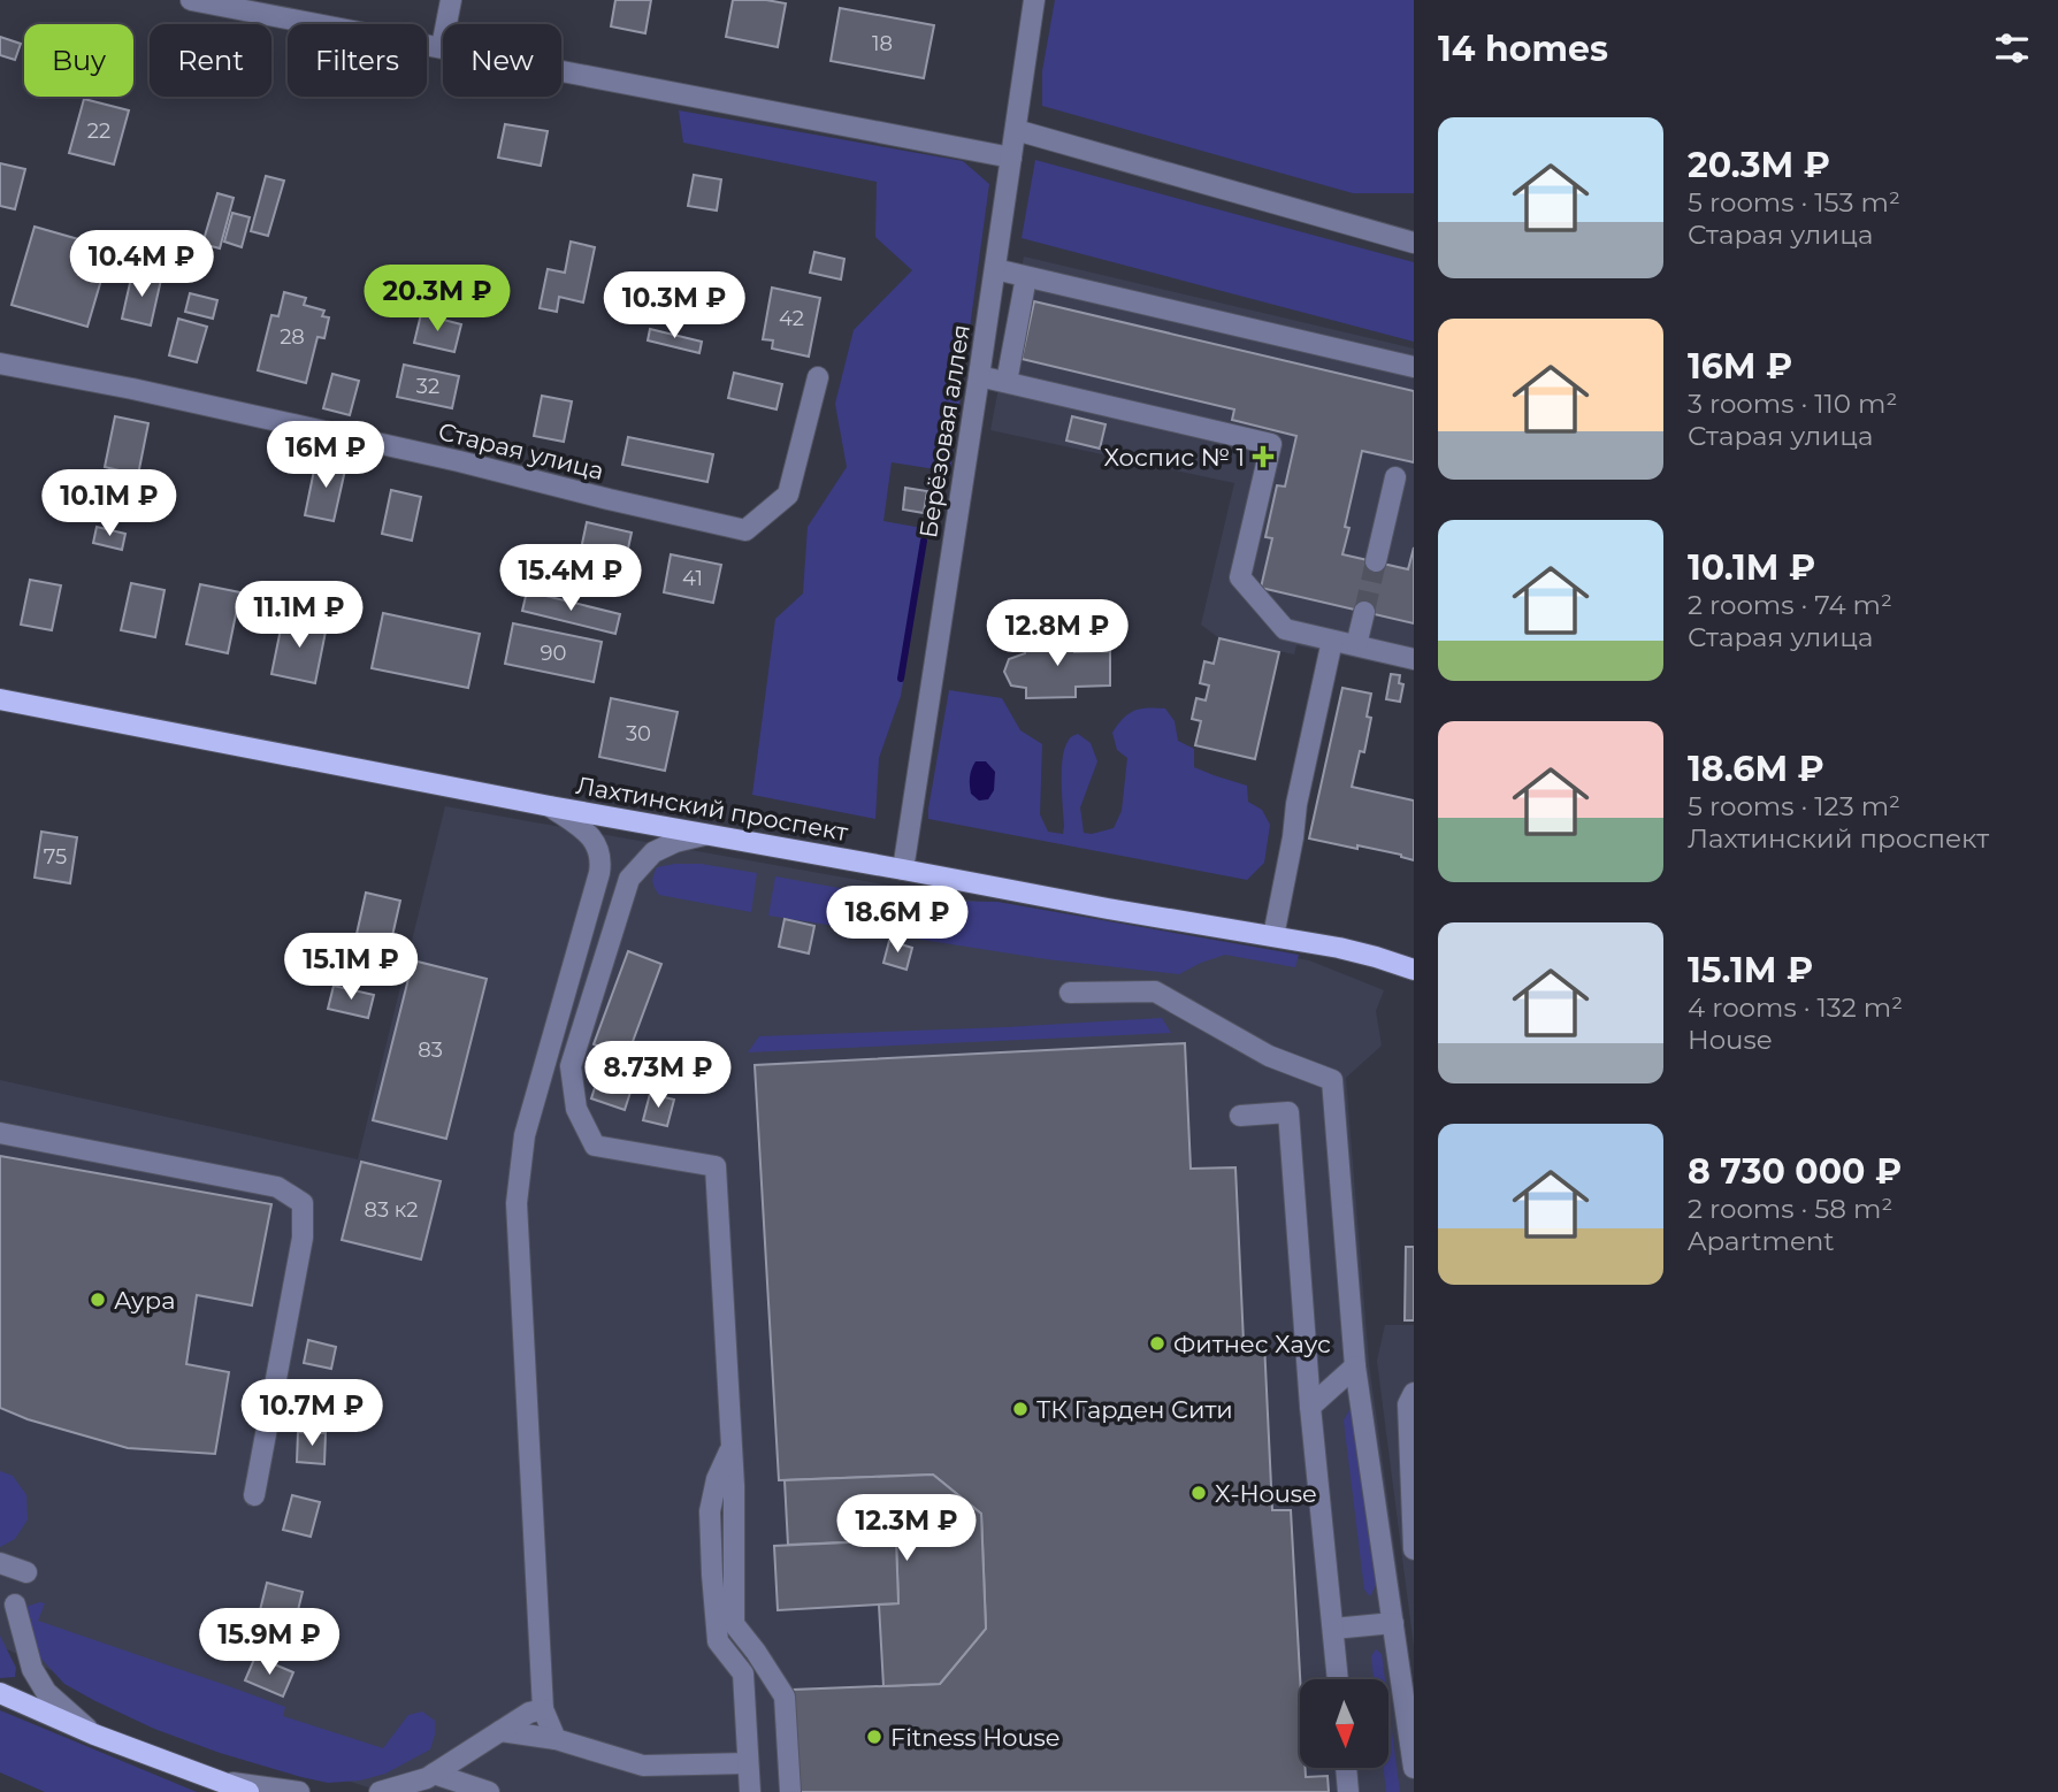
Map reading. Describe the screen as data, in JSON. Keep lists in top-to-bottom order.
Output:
{
  "streets": {
    "main road": ["Лахтинский проспект"],
    "street": ["Берёзовая аллея", "Старая улица"]
  },
  "crossings": [
    ["Берёзовая аллея", "Лахтинский проспект"]
  ],
  "places": {
    "health": ["Хоспис № 1"],
    "other": [
      "Аура",
      "Фитнес Хаус",
      "ТК Гарден Сити",
      "X-House",
      "Fitness House"
    ]
  },
  "house_numbers": [
    "18",
    "22",
    "42",
    "28",
    "32",
    "41",
    "90",
    "30",
    "75",
    "83",
    "83 к2"
  ],
  "north": "bottom",
  "page": {
    "heading": "14 homes",
    "chip": [
      "Buy",
      "Rent",
      "Filters",
      "New"
    ],
    "list": [
      {
        "name": "20.3M ₽",
        "note": "5 rooms · 153 m² · Старая улица"
      },
      {
        "name": "16M ₽",
        "note": "3 rooms · 110 m² · Старая улица"
      },
      {
        "name": "10.1M ₽",
        "note": "2 rooms · 74 m² · Старая улица"
      },
      {
        "name": "18.6M ₽",
        "note": "5 rooms · 123 m² · Лахтинский проспект"
      },
      {
        "name": "15.1M ₽",
        "note": "4 rooms · 132 m² · House"
      },
      {
        "name": "8 730 000 ₽",
        "note": "2 rooms · 58 m² · Apartment"
      }
    ],
    "price": [
      "10.4M ₽",
      "20.3M ₽",
      "10.3M ₽",
      "16M ₽",
      "10.1M ₽",
      "15.4M ₽",
      "11.1M ₽",
      "12.8M ₽",
      "18.6M ₽",
      "15.1M ₽",
      "8.73M ₽",
      "10.7M ₽",
      "12.3M ₽",
      "15.9M ₽"
    ]
  }
}
